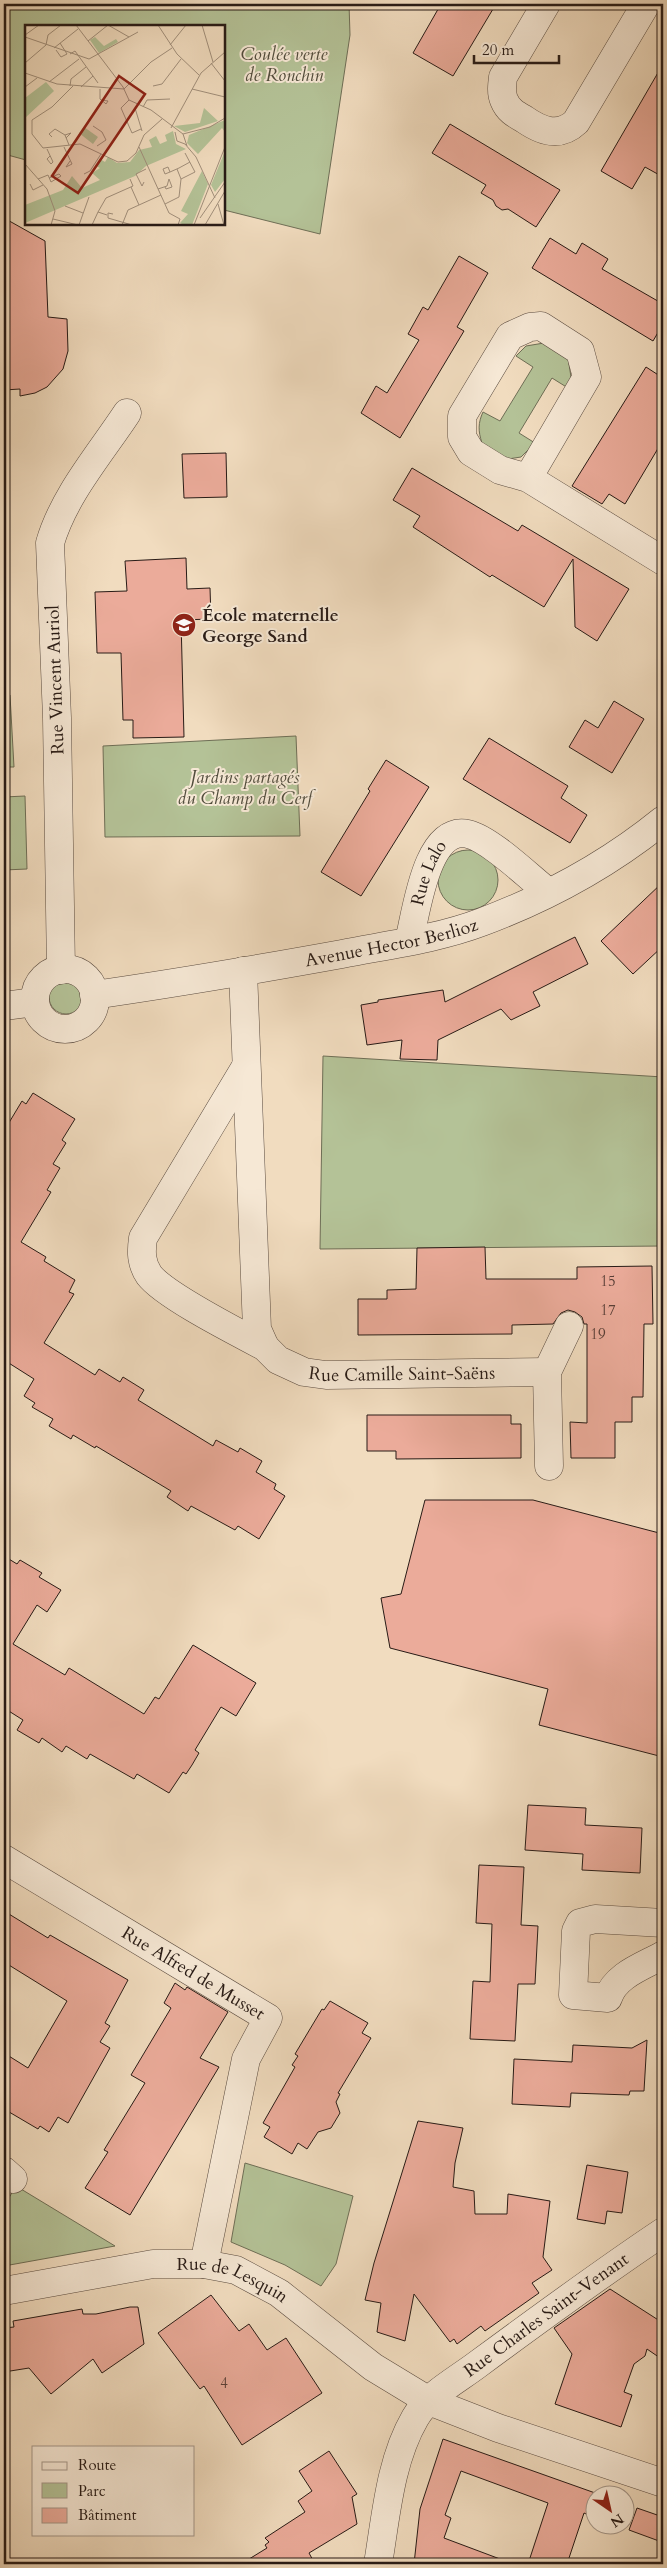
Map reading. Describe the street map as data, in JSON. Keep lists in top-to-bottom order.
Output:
{
  "streets": {
    "street": [
      "Rue Vincent Auriol",
      "Rue Lalo",
      "Avenue Hector Berlioz",
      "Rue Camille Saint-Saëns",
      "Rue Alfred de Musset",
      "Rue de Lesquin",
      "Rue Charles Saint-Venant"
    ]
  },
  "crossings": [
    ["Rue Vincent Auriol", "Avenue Hector Berlioz"],
    ["Rue Lalo", "Avenue Hector Berlioz"],
    ["Rue Alfred de Musset", "Rue de Lesquin"],
    ["Rue de Lesquin", "Rue Charles Saint-Venant"]
  ],
  "parks": ["Coulée verte de Ronchin", "Jardins partagés du Champ du Cerf"],
  "places": {
    "school or university": ["École maternelle George Sand"]
  },
  "house_numbers": [
    "15",
    "17",
    "19",
    "4"
  ],
  "legend": ["Route", "Parc", "Bâtiment"],
  "scale_bar": "20 m",
  "north": "bottom right"
}
